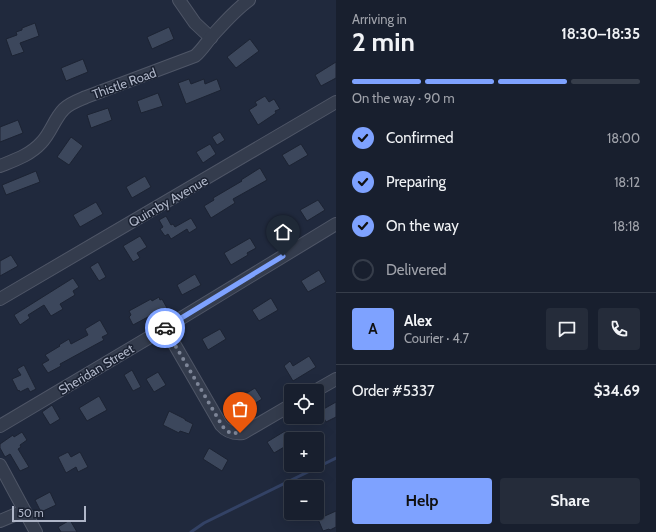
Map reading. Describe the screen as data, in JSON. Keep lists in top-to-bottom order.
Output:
{
  "streets": {
    "street": ["Thistle Road", "Quimby Avenue", "Sheridan Street"]
  },
  "scale_bar": "50 m",
  "page": {
    "heading": ["2 min", "Arriving in", "18:30–18:35"],
    "panel": [
      "Alex",
      "Courier · 4.7",
      "Order #5337",
      "$34.69"
    ],
    "bar": "On the way · 90 m",
    "list": [
      ["Confirmed", "18:00"],
      ["Preparing", "18:12"],
      ["On the way", "18:18"],
      "Delivered"
    ],
    "round": "A",
    "map_buttons": ["+", "−"],
    "buttons": ["Help", "Share"],
    "scale": "50 m"
  }
}
